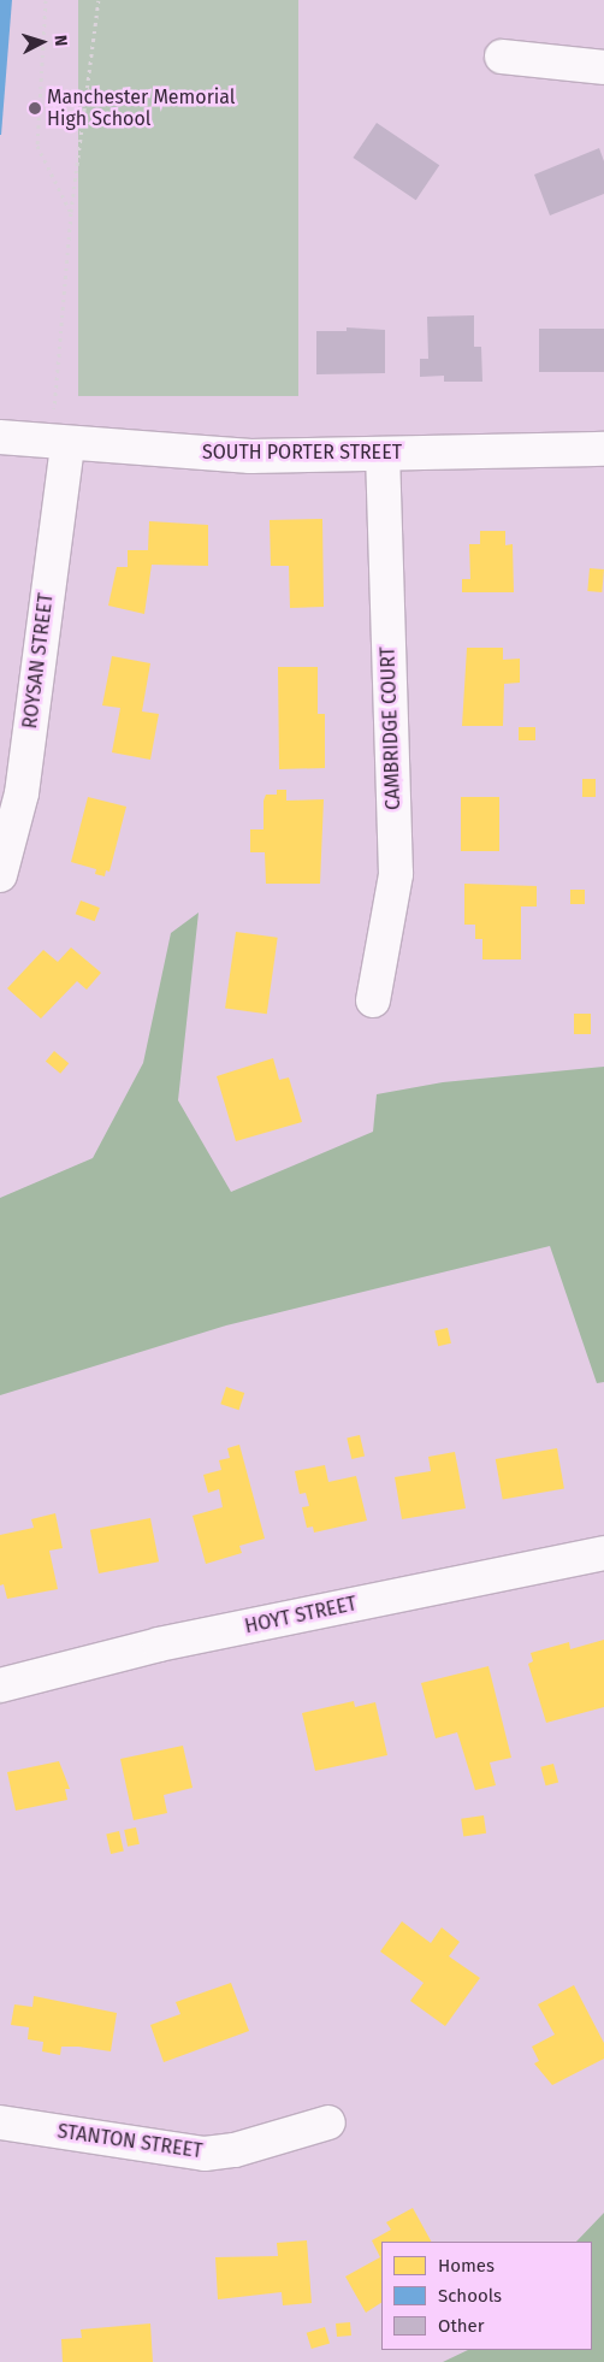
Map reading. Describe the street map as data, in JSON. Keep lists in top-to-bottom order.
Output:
{
  "streets": {
    "street": [
      "SOUTH PORTER STREET",
      "ROYSAN STREET",
      "CAMBRIDGE COURT",
      "HOYT STREET",
      "STANTON STREET"
    ]
  },
  "crossings": [
    ["SOUTH PORTER STREET", "ROYSAN STREET"],
    ["SOUTH PORTER STREET", "CAMBRIDGE COURT"]
  ],
  "places": ["Manchester Memorial High School"],
  "legend": ["Homes", "Schools", "Other"],
  "north": "right"
}
